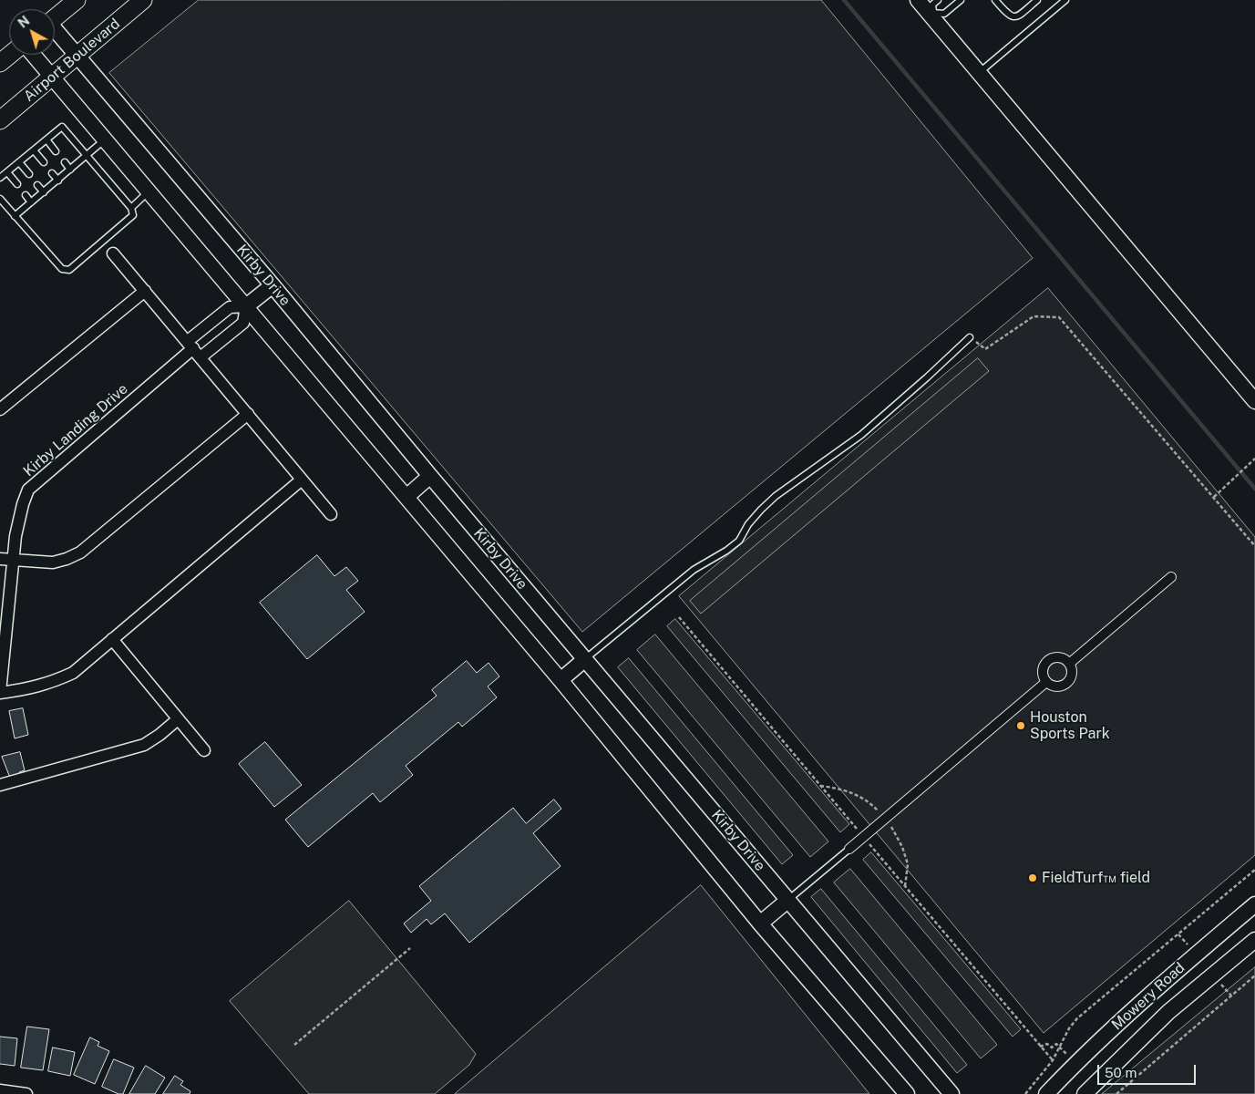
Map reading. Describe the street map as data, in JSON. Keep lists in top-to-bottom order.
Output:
{
  "streets": {
    "main road": ["Airport Boulevard"],
    "street": ["Kirby Drive", "Kirby Landing Drive", "Mowery Road"]
  },
  "crossings": [
    ["Airport Boulevard", "Kirby Drive"]
  ],
  "places": ["Houston Sports Park", "FieldTurf™ field"],
  "scale_bar": "50 m",
  "north": "top left"
}
